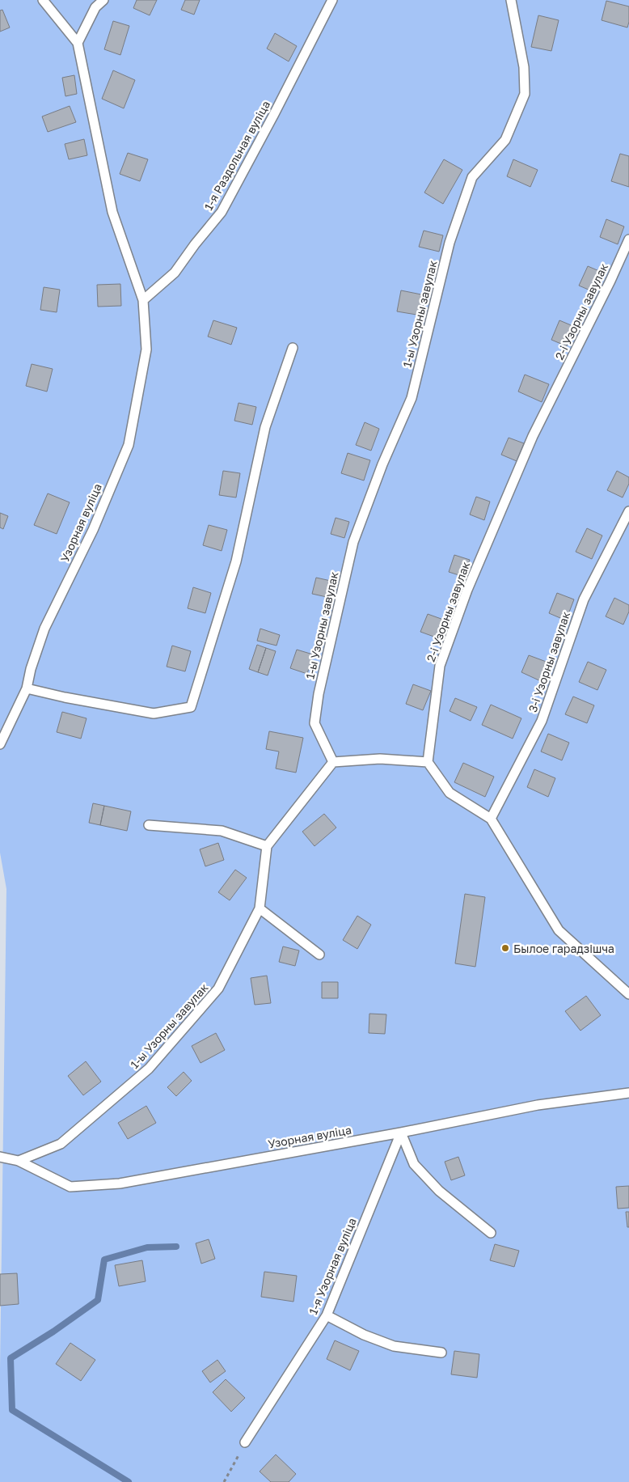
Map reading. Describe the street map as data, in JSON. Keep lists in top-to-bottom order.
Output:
{
  "streets": {
    "lane": [
      "1-я Раздольная вуліца",
      "2-і Узорны завулак",
      "1-ы Узорны завулак",
      "Узорная вуліца",
      "3-і Узорны завулак",
      "1-я Узорная вуліца"
    ]
  },
  "crossings": [
    ["1-я Раздольная вуліца", "Узорная вуліца"],
    ["1-ы Узорны завулак", "Узорная вуліца"],
    ["Узорная вуліца", "1-я Узорная вуліца"]
  ],
  "places": ["Былое гарадзішча"]
}
